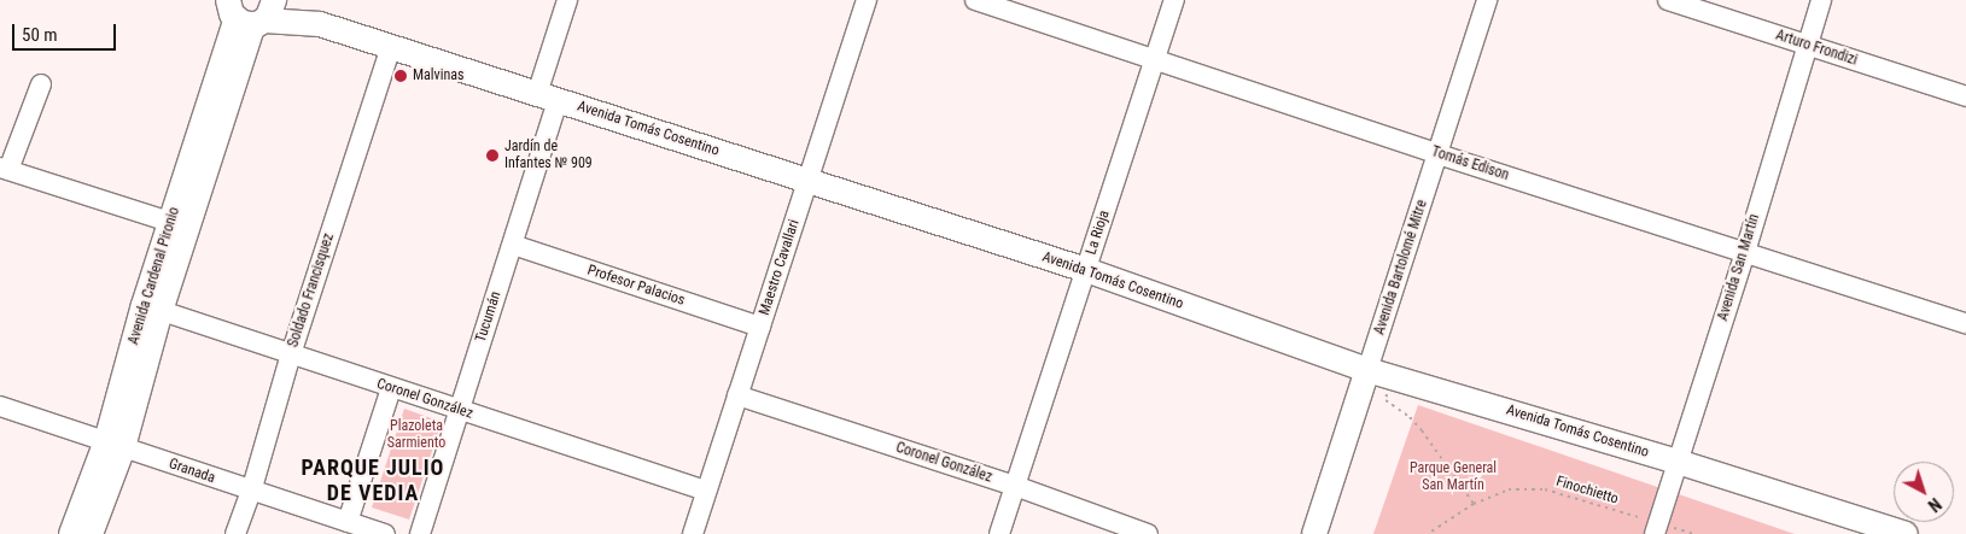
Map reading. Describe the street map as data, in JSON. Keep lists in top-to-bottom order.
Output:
{
  "streets": {
    "main road": ["Avenida Tomás Cosentino", "Avenida Bartolomé Mitre", "Avenida Cardenal Pironio"],
    "street": [
      "Arturo Frondizi",
      "Tomás Edison",
      "La Rioja",
      "Maestro Cavallari",
      "Avenida San Martín",
      "Profesor Palacios",
      "Soldado Francisquez",
      "Tucumán",
      "Coronel González",
      "Granada"
    ],
    "path": ["Finochietto"]
  },
  "crossings": [
    ["Arturo Frondizi", "Avenida San Martín"],
    ["Avenida Tomás Cosentino", "La Rioja"],
    ["Avenida Tomás Cosentino", "Maestro Cavallari"],
    ["Avenida Tomás Cosentino", "Avenida Bartolomé Mitre"],
    ["Avenida Tomás Cosentino", "Avenida San Martín"],
    ["Avenida Tomás Cosentino", "Avenida Cardenal Pironio"],
    ["Avenida Tomás Cosentino", "Soldado Francisquez"],
    ["Avenida Tomás Cosentino", "Tucumán"],
    ["Tomás Edison", "La Rioja"],
    ["Tomás Edison", "Avenida Bartolomé Mitre"],
    ["Tomás Edison", "Avenida San Martín"],
    ["La Rioja", "Coronel González"],
    ["Maestro Cavallari", "Profesor Palacios"],
    ["Maestro Cavallari", "Coronel González"],
    ["Avenida San Martín", "Finochietto"],
    ["Avenida Cardenal Pironio", "Coronel González"],
    ["Avenida Cardenal Pironio", "Granada"],
    ["Profesor Palacios", "Tucumán"],
    ["Soldado Francisquez", "Coronel González"],
    ["Soldado Francisquez", "Granada"],
    ["Tucumán", "Coronel González"]
  ],
  "districts": ["PARQUE JULIO DE VEDIA"],
  "parks": ["Plazoleta Sarmiento", "Parque General San Martín"],
  "places": ["Malvinas", "Jardín de Infantes № 909"],
  "scale_bar": "50 m",
  "north": "bottom right"
}
